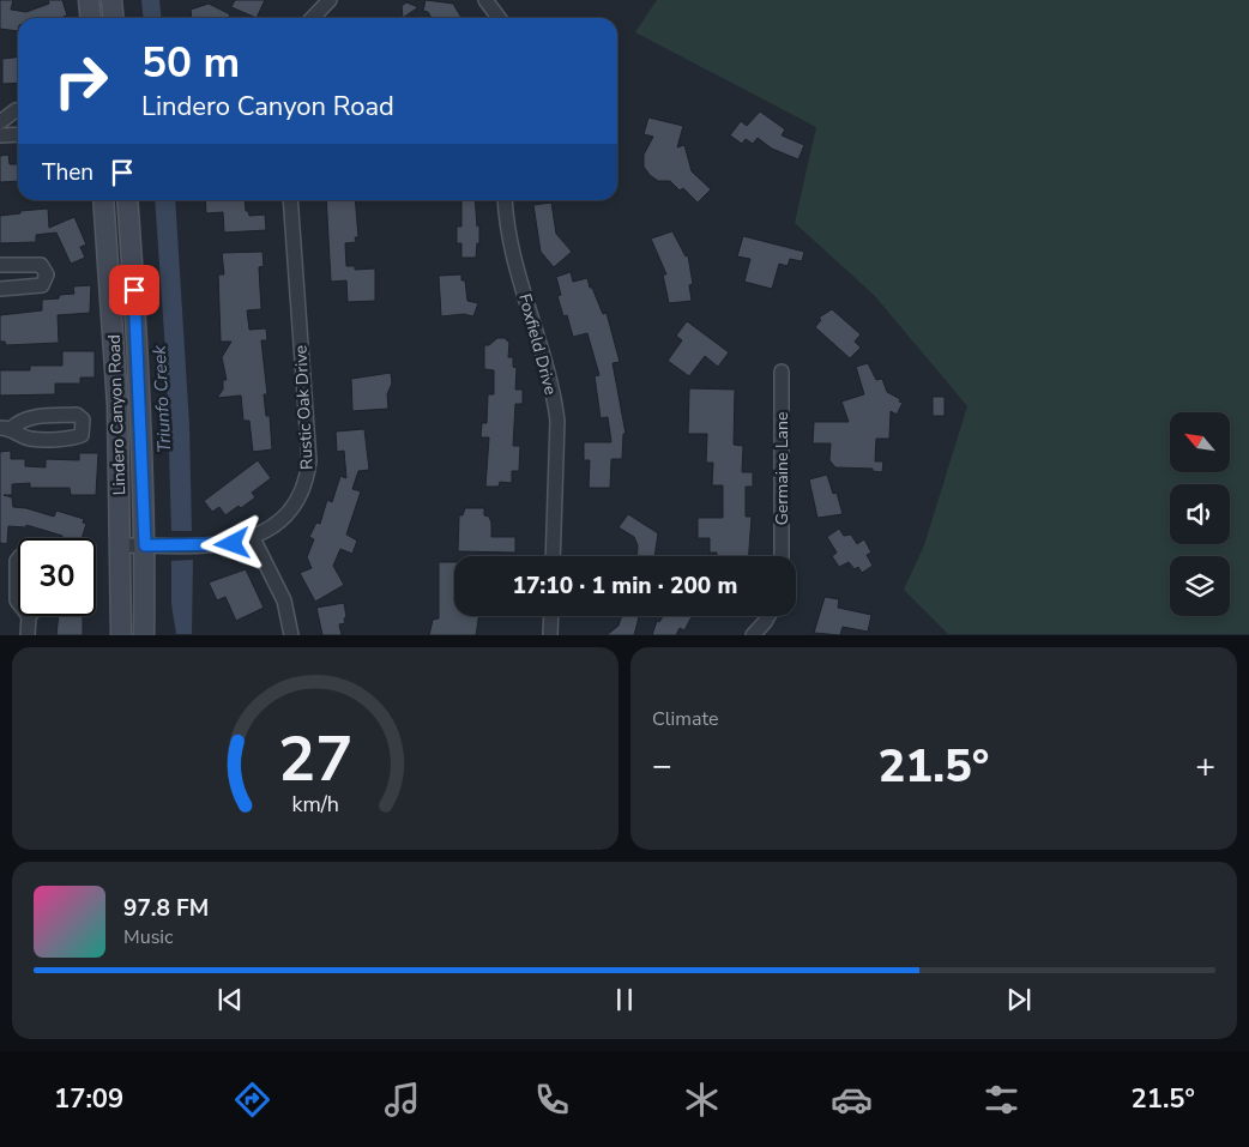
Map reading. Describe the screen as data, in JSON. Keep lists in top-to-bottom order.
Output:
{
  "streets": {
    "street": [
      "Foxfield Drive",
      "Rustic Oak Drive",
      "Lindero Canyon Road",
      "Germaine Lane"
    ]
  },
  "crossings": [
    ["Rustic Oak Drive", "Lindero Canyon Road"]
  ],
  "water": ["Triunfo Creek"],
  "north": "top left",
  "page": {
    "turn": ["50 m", "Lindero Canyon Road"],
    "then": "Then",
    "limit": "30",
    "trip": "17:10 · 1 min · 200 m",
    "tile": "Climate",
    "heat": ["−", "21.5°", "+"],
    "song": ["97.8 FM", "Music"],
    "tabs": ["17:09", "21.5°"],
    "gauge": ["27", "km/h"]
  }
}
